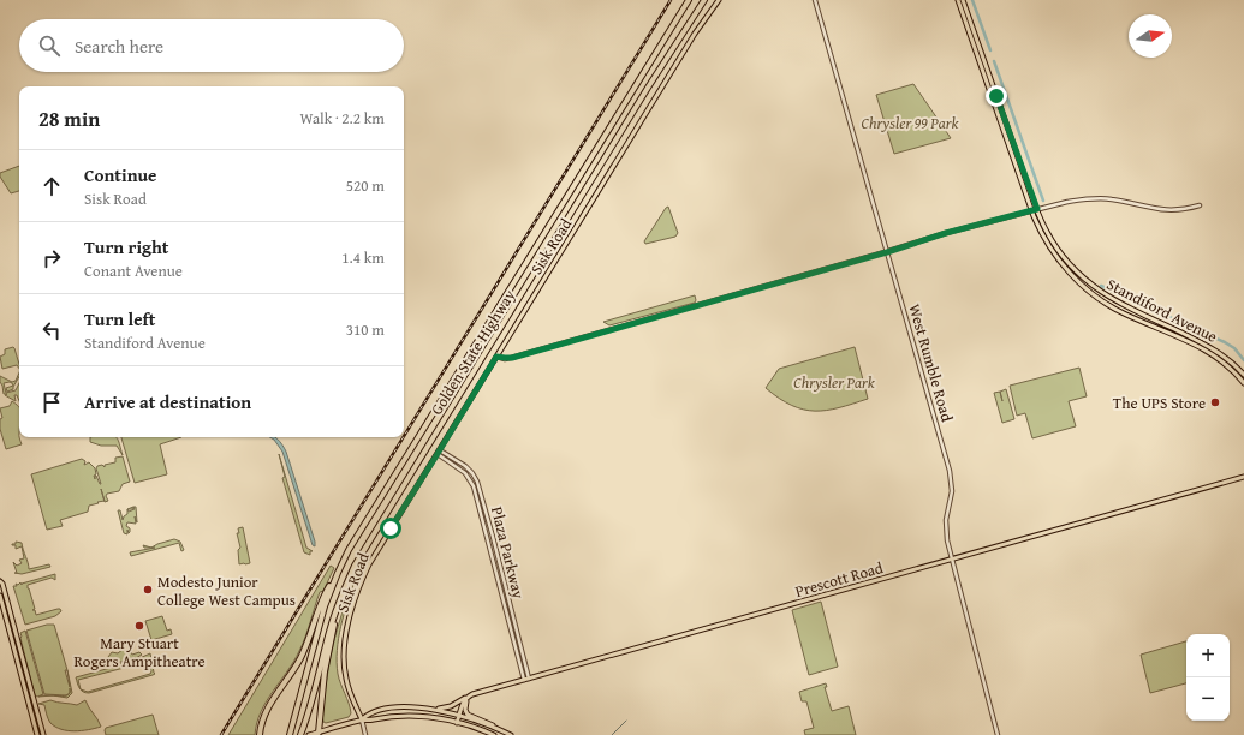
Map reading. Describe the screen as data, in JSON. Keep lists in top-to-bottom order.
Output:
{
  "streets": {
    "highway": ["Golden State Highway"],
    "main road": ["Sisk Road", "Standiford Avenue", "Prescott Road"],
    "street": ["West Rumble Road", "Plaza Parkway"]
  },
  "crossings": [
    ["Sisk Road", "Plaza Parkway"],
    ["West Rumble Road", "Prescott Road"],
    ["Plaza Parkway", "Prescott Road"]
  ],
  "parks": ["Chrysler 99 Park", "Chrysler Park"],
  "places": ["The UPS Store", "Modesto Junior College West Campus", "Mary Stuart Rogers Ampitheatre"],
  "north": "right",
  "page": {
    "search": "Search here",
    "heading": ["28 min", "Walk · 2.2 km"],
    "list": [
      ["Continue", "Sisk Road", "520 m"],
      ["Turn right", "Conant Avenue", "1.4 km"],
      ["Turn left", "Standiford Avenue", "310 m"],
      "Arrive at destination"
    ],
    "map_buttons": ["+", "−"]
  }
}
